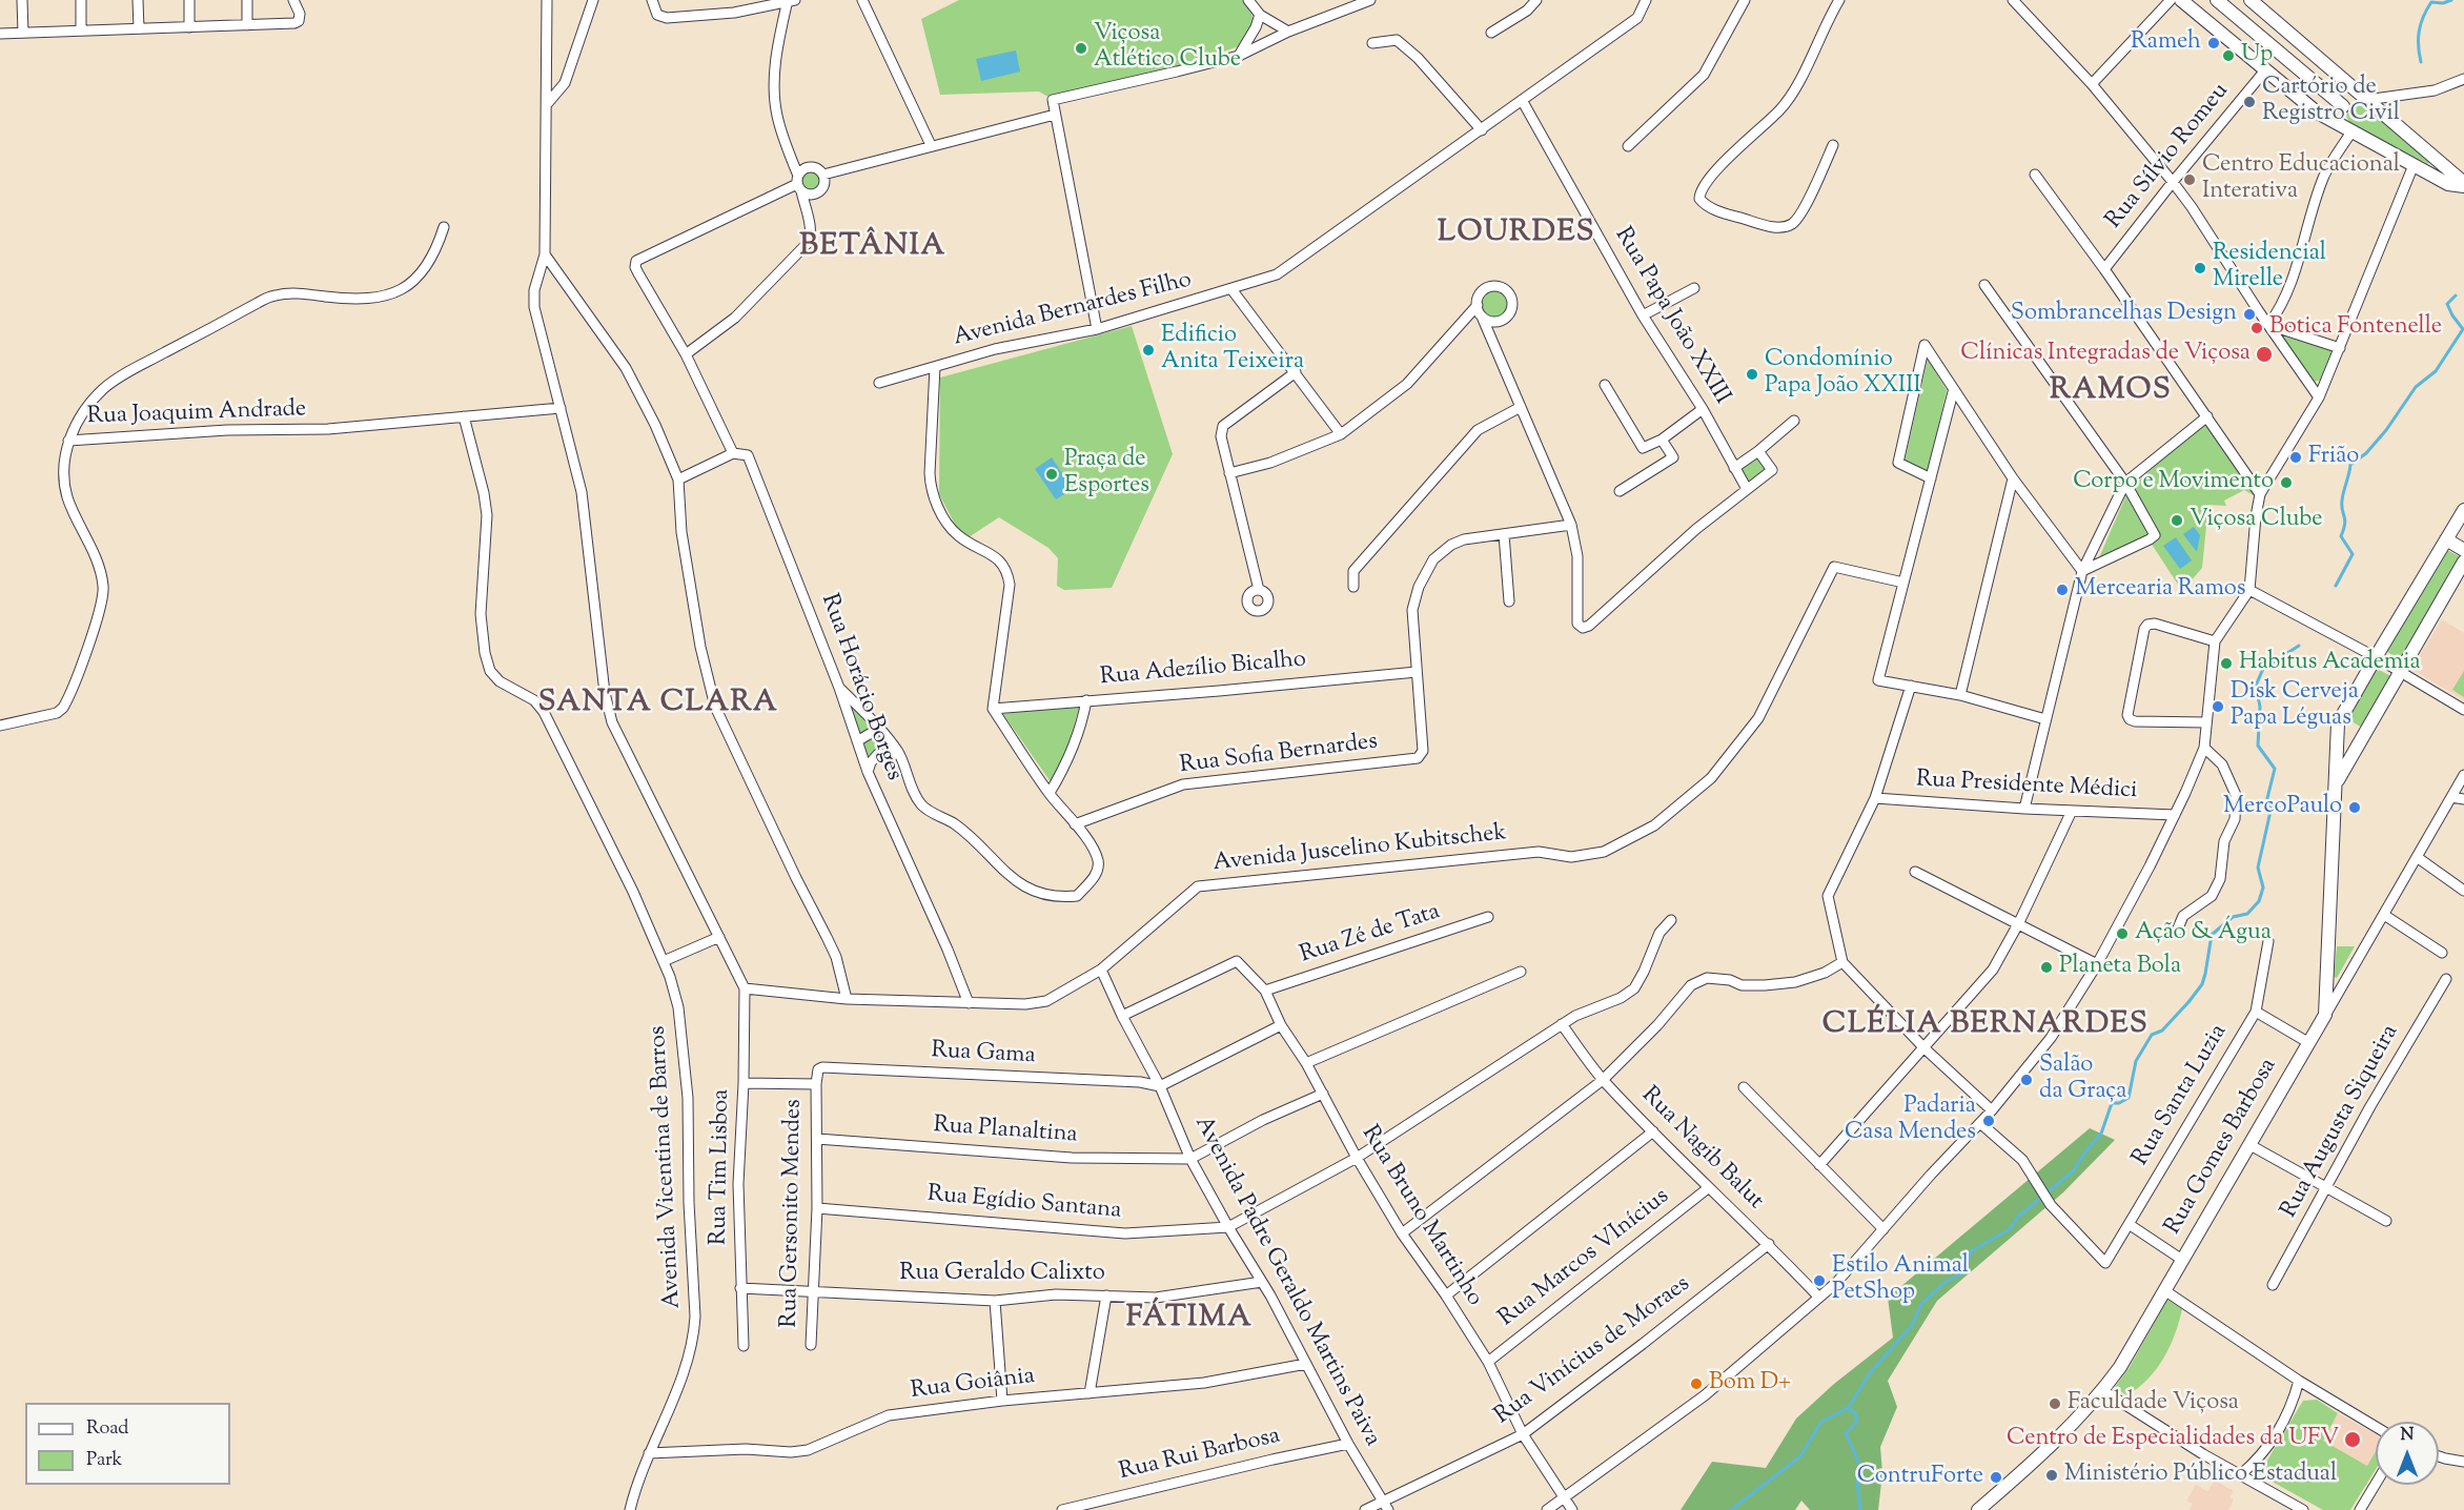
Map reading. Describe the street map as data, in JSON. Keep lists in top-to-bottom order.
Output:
{
  "streets": {
    "street": [
      "Rua Sílvio Romeu",
      "Avenida Bernardes Filho",
      "Rua Papa João XXIII",
      "Rua Joaquim Andrade",
      "Rua Adezílio Bicalho",
      "Rua Horácio Borges",
      "Rua Sofia Bernardes",
      "Rua Presidente Médici",
      "Avenida Juscelino Kubitschek",
      "Rua Zé de Tata",
      "Rua Gama",
      "Rua Santa Luzia",
      "Rua Augusta Siqueira",
      "Rua Planaltina",
      "Rua Gomes Barbosa",
      "Rua Nagib Balut",
      "Avenida Vicentina de Barros",
      "Rua Tim Lisboa",
      "Rua Egídio Santana",
      "Rua Gersonito Mendes",
      "Rua Bruno Martinho",
      "Rua Marcos VInícius",
      "Rua Geraldo Calixto",
      "Avenida Padre Geraldo Martins Paiva",
      "Rua Vinícius de Moraes",
      "Rua Goiânia",
      "Rua Rui Barbosa"
    ]
  },
  "crossings": [
    ["Avenida Bernardes Filho", "Rua Papa João XXIII"],
    ["Rua Joaquim Andrade", "Avenida Vicentina de Barros"],
    ["Rua Adezílio Bicalho", "Rua Sofia Bernardes"],
    ["Rua Horácio Borges", "Avenida Juscelino Kubitschek"],
    ["Avenida Juscelino Kubitschek", "Rua Tim Lisboa"],
    ["Avenida Juscelino Kubitschek", "Avenida Padre Geraldo Martins Paiva"],
    ["Rua Zé de Tata", "Rua Bruno Martinho"],
    ["Rua Gama", "Rua Gersonito Mendes"],
    ["Rua Gama", "Avenida Padre Geraldo Martins Paiva"],
    ["Rua Planaltina", "Rua Gersonito Mendes"],
    ["Rua Planaltina", "Avenida Padre Geraldo Martins Paiva"],
    ["Rua Nagib Balut", "Rua Marcos VInícius"],
    ["Rua Nagib Balut", "Rua Vinícius de Moraes"],
    ["Avenida Vicentina de Barros", "Rua Goiânia"],
    ["Rua Tim Lisboa", "Rua Geraldo Calixto"],
    ["Rua Egídio Santana", "Rua Gersonito Mendes"],
    ["Rua Egídio Santana", "Avenida Padre Geraldo Martins Paiva"],
    ["Rua Gersonito Mendes", "Rua Geraldo Calixto"],
    ["Rua Bruno Martinho", "Rua Marcos VInícius"],
    ["Rua Bruno Martinho", "Avenida Padre Geraldo Martins Paiva"],
    ["Rua Bruno Martinho", "Rua Vinícius de Moraes"],
    ["Rua Geraldo Calixto", "Avenida Padre Geraldo Martins Paiva"],
    ["Avenida Padre Geraldo Martins Paiva", "Rua Vinícius de Moraes"],
    ["Avenida Padre Geraldo Martins Paiva", "Rua Goiânia"],
    ["Avenida Padre Geraldo Martins Paiva", "Rua Rui Barbosa"]
  ],
  "districts": [
    "LOURDES",
    "BETÂNIA",
    "RAMOS",
    "SANTA CLARA",
    "CLÉLIA BERNARDES",
    "FÁTIMA"
  ],
  "places": [
    "Rameh",
    "Viçosa Atlético Clube",
    "Up",
    "Cartório de Registro Civil",
    "Centro Educacional Interativa",
    "Residencial Mirelle",
    "Sombrancelhas Design",
    "Botica Fontenelle",
    "Edificio Anita Teixeira",
    "Clínicas Integradas de Viçosa",
    "Condomínio Papa João XXIII",
    "Frião",
    "Praça de Esportes",
    "Corpo e Movimento",
    "Viçosa Clube",
    "Mercearia Ramos",
    "Habitus Academia",
    "Disk Cerveja Papa Léguas",
    "MercoPaulo",
    "Ação & Água",
    "Planeta Bola",
    "Salão da Graça",
    "Padaria Casa Mendes",
    "Estilo Animal PetShop",
    "Bom D+",
    "Faculdade Viçosa",
    "Centro de Especialidades da UFV",
    "Ministério Público Estadual",
    "ContruForte"
  ],
  "legend": ["Road", "Park"],
  "north": "top"
}
